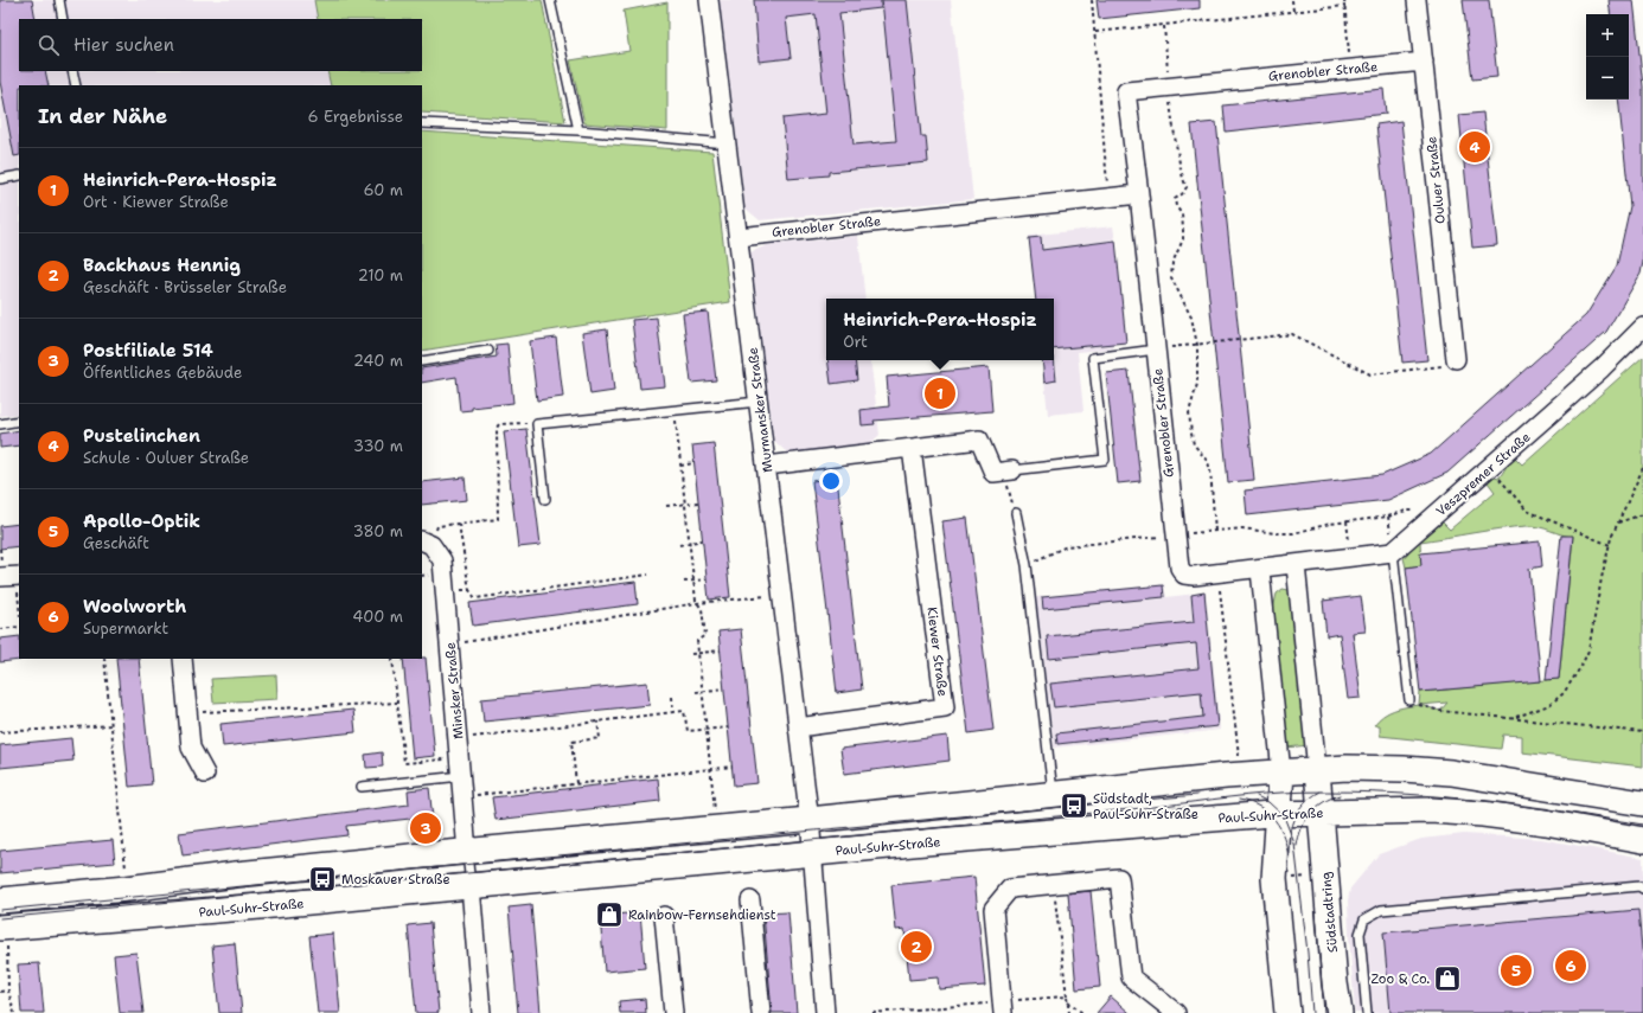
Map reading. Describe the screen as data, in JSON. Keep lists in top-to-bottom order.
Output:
{
  "streets": {
    "street": [
      "Grenobler Straße",
      "Ouluer Straße",
      "Murmansker Straße",
      "Veszpremer Straße",
      "Kiewer Straße",
      "Minsker Straße",
      "Paul-Suhr-Straße",
      "Südstadtring"
    ]
  },
  "crossings": [
    ["Grenobler Straße", "Ouluer Straße"],
    ["Grenobler Straße", "Murmansker Straße"],
    ["Murmansker Straße", "Kiewer Straße"],
    ["Paul-Suhr-Straße", "Südstadtring"]
  ],
  "places": {
    "bus stop": ["Südstadt, Paul-Suhr-Straße", "Moskauer Straße"],
    "shop": ["Rainbow-Fernsehdienst", "Zoo & Co."]
  },
  "page": {
    "map_buttons": ["+", "−"],
    "search": "Hier suchen",
    "heading": ["In der Nähe", "6 Ergebnisse"],
    "pins": [
      "4",
      "1",
      "3",
      "2",
      "6",
      "5"
    ],
    "list": [
      {
        "mark": "1",
        "name": "Heinrich-Pera-Hospiz",
        "note": "Ort · Kiewer Straße",
        "value": "60 m"
      },
      {
        "mark": "2",
        "name": "Backhaus Hennig",
        "note": "Geschäft · Brüsseler Straße",
        "value": "210 m"
      },
      {
        "mark": "3",
        "name": "Postfiliale 514",
        "note": "Öffentliches Gebäude",
        "value": "240 m"
      },
      {
        "mark": "4",
        "name": "Pustelinchen",
        "note": "Schule · Ouluer Straße",
        "value": "330 m"
      },
      {
        "mark": "5",
        "name": "Apollo-Optik",
        "note": "Geschäft",
        "value": "380 m"
      },
      {
        "mark": "6",
        "name": "Woolworth",
        "note": "Supermarkt",
        "value": "400 m"
      }
    ],
    "popup": ["Heinrich-Pera-Hospiz", "Ort"]
  }
}
